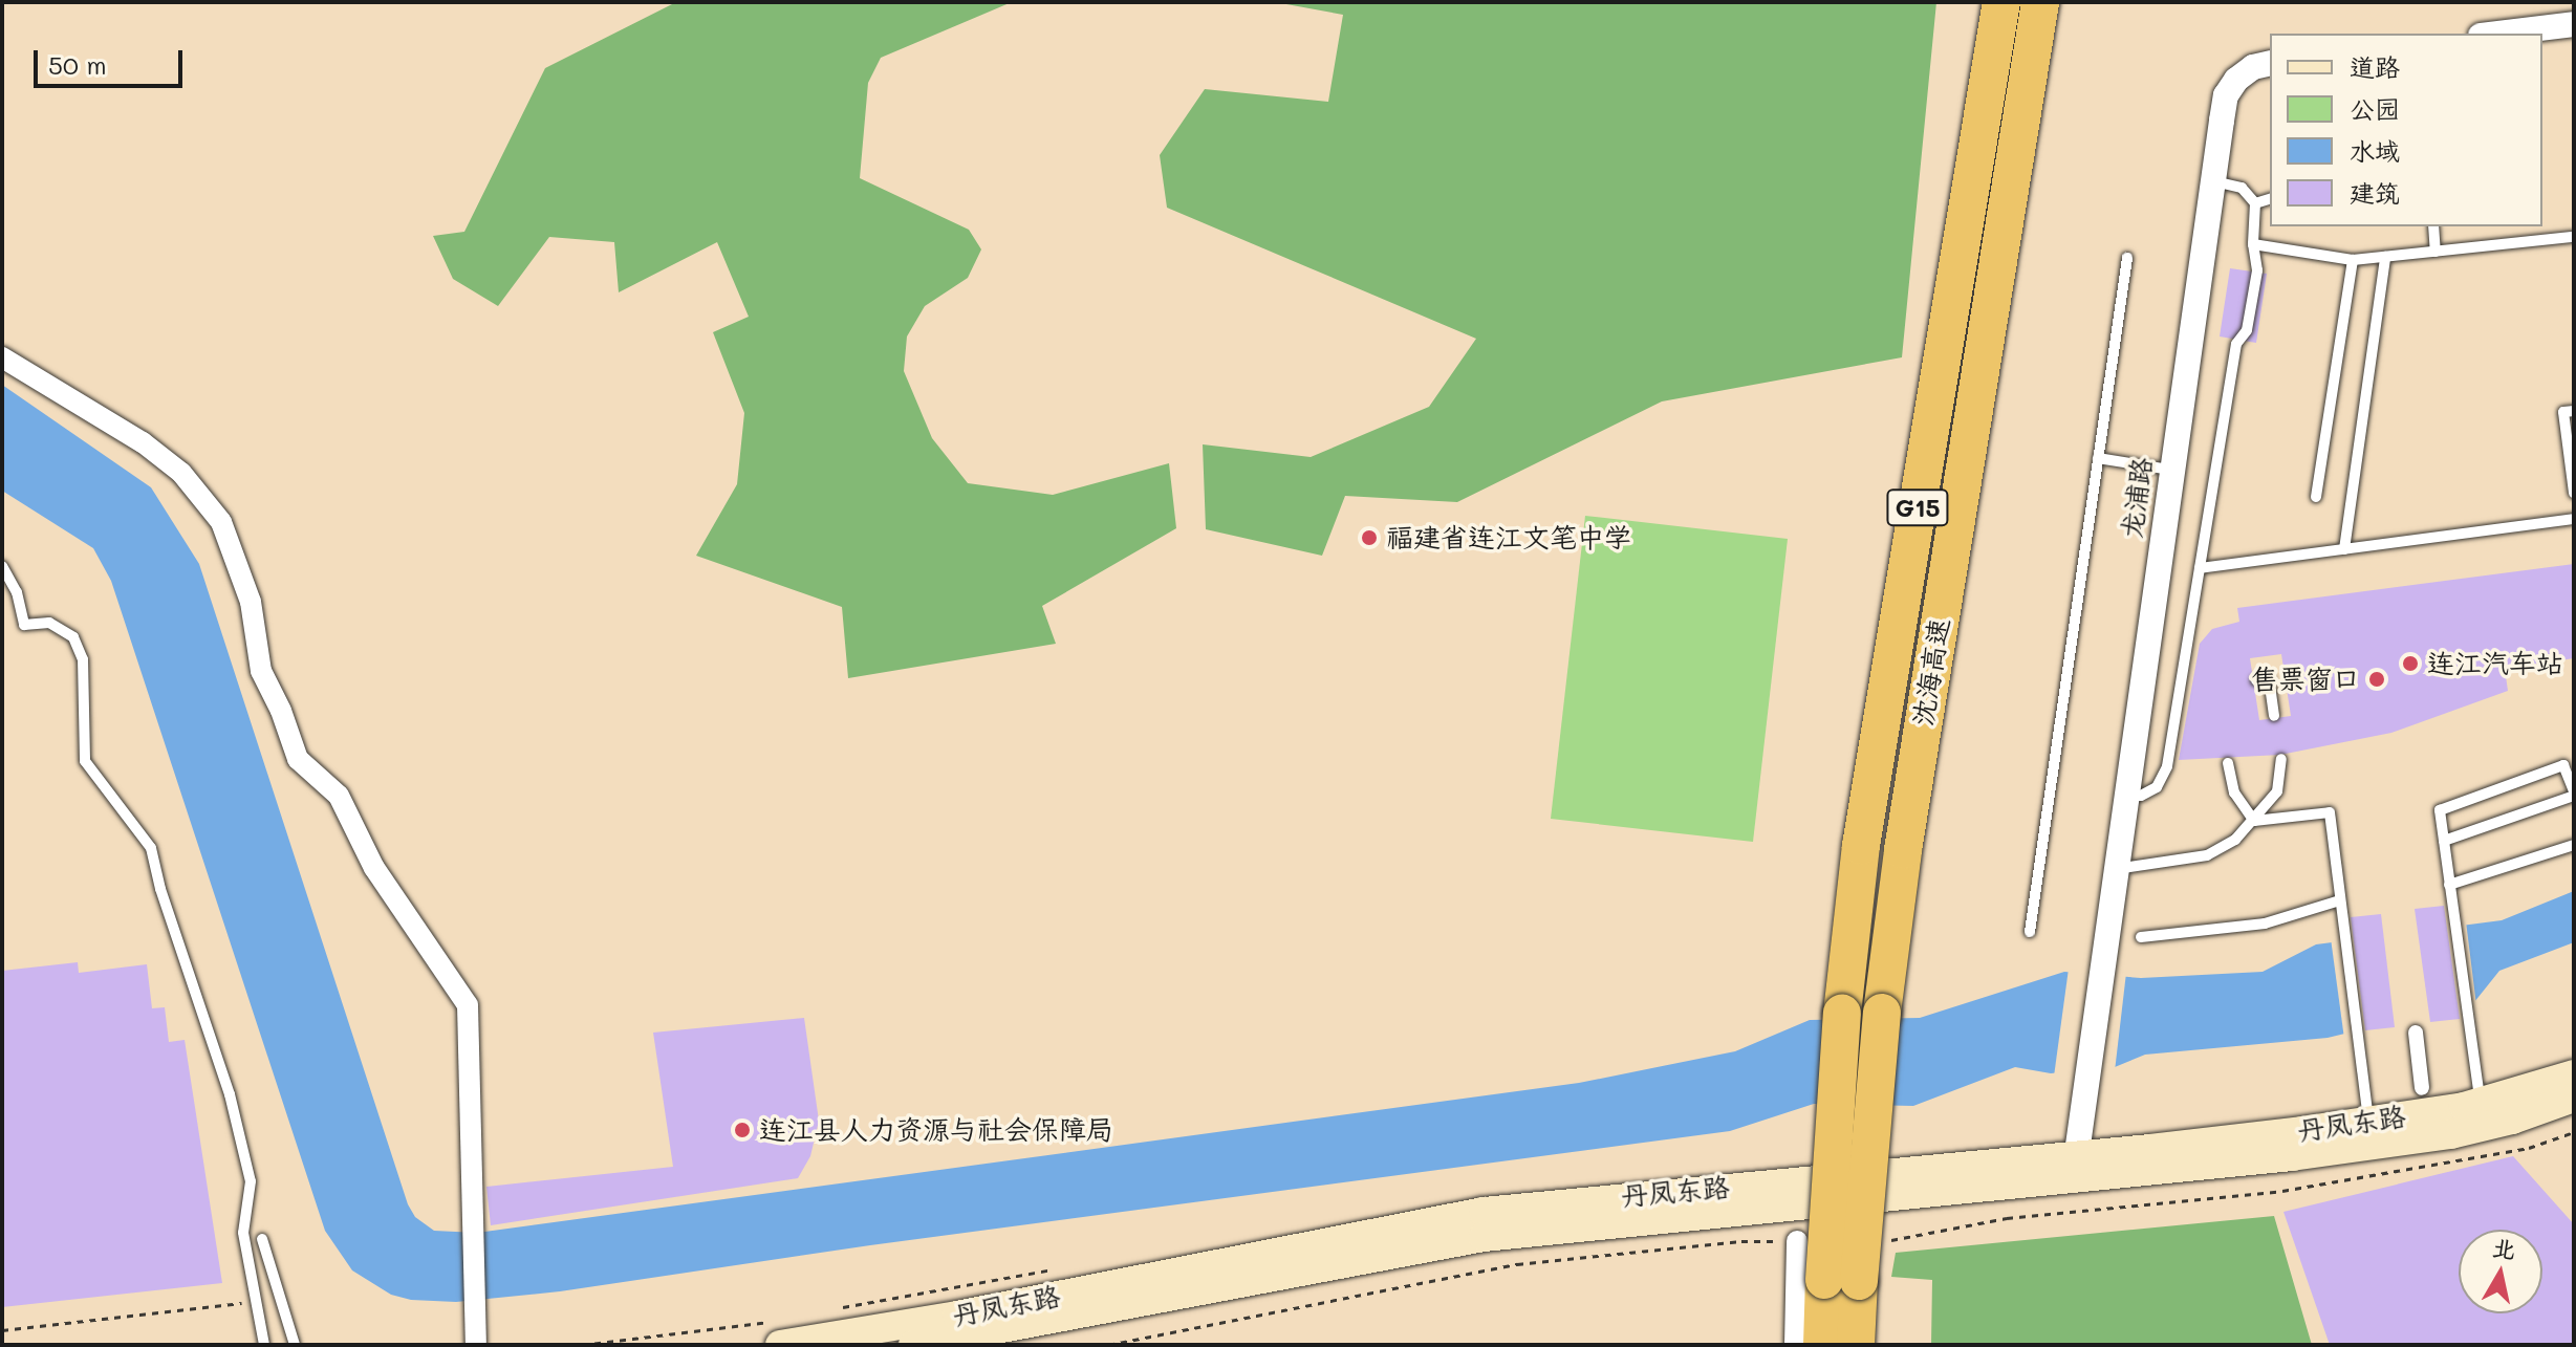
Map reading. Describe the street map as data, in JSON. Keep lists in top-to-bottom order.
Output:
{
  "streets": {
    "highway": ["G15", "沈海高速"],
    "main road": ["丹凤东路"],
    "street": ["龙浦路"]
  },
  "crossings": [
    ["龙浦路", "丹凤东路"]
  ],
  "places": [
    "福建省连江文笔中学",
    "连江汽车站",
    "售票窗口",
    "连江县人力资源与社会保障局"
  ],
  "legend": [
    "道路",
    "公园",
    "水域",
    "建筑"
  ],
  "scale_bar": "50 m",
  "north": "top"
}
